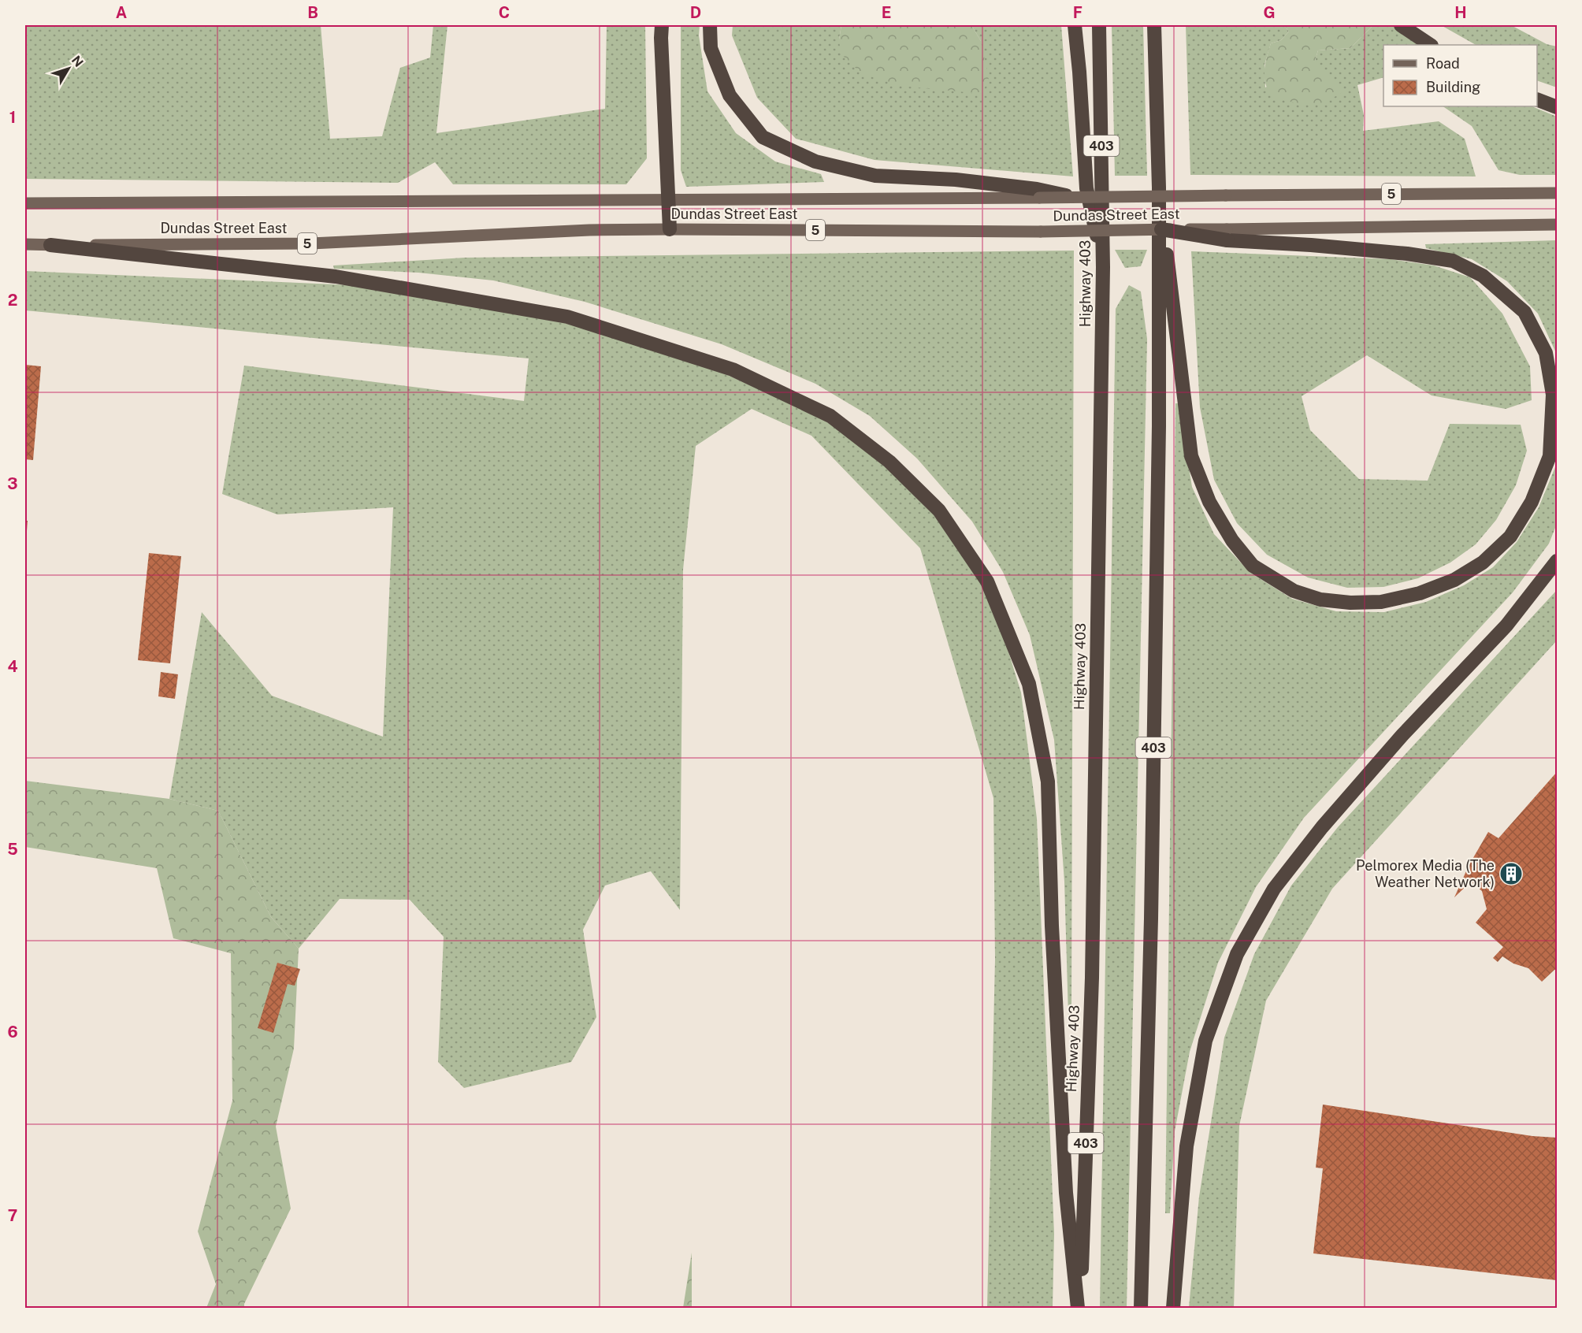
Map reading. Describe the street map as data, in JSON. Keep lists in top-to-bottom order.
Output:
{
  "streets": {
    "highway": ["403", "Highway 403"],
    "main road": ["5", "Dundas Street East"]
  },
  "places": {
    "building": ["Pelmorex Media (The Weather Network)"]
  },
  "legend": ["Road", "Building"],
  "north": "top right",
  "grid": {
    "columns": [
      "A",
      "B",
      "C",
      "D",
      "E",
      "F",
      "G",
      "H"
    ],
    "rows": [
      "1",
      "2",
      "3",
      "4",
      "5",
      "6",
      "7"
    ]
  }
}
